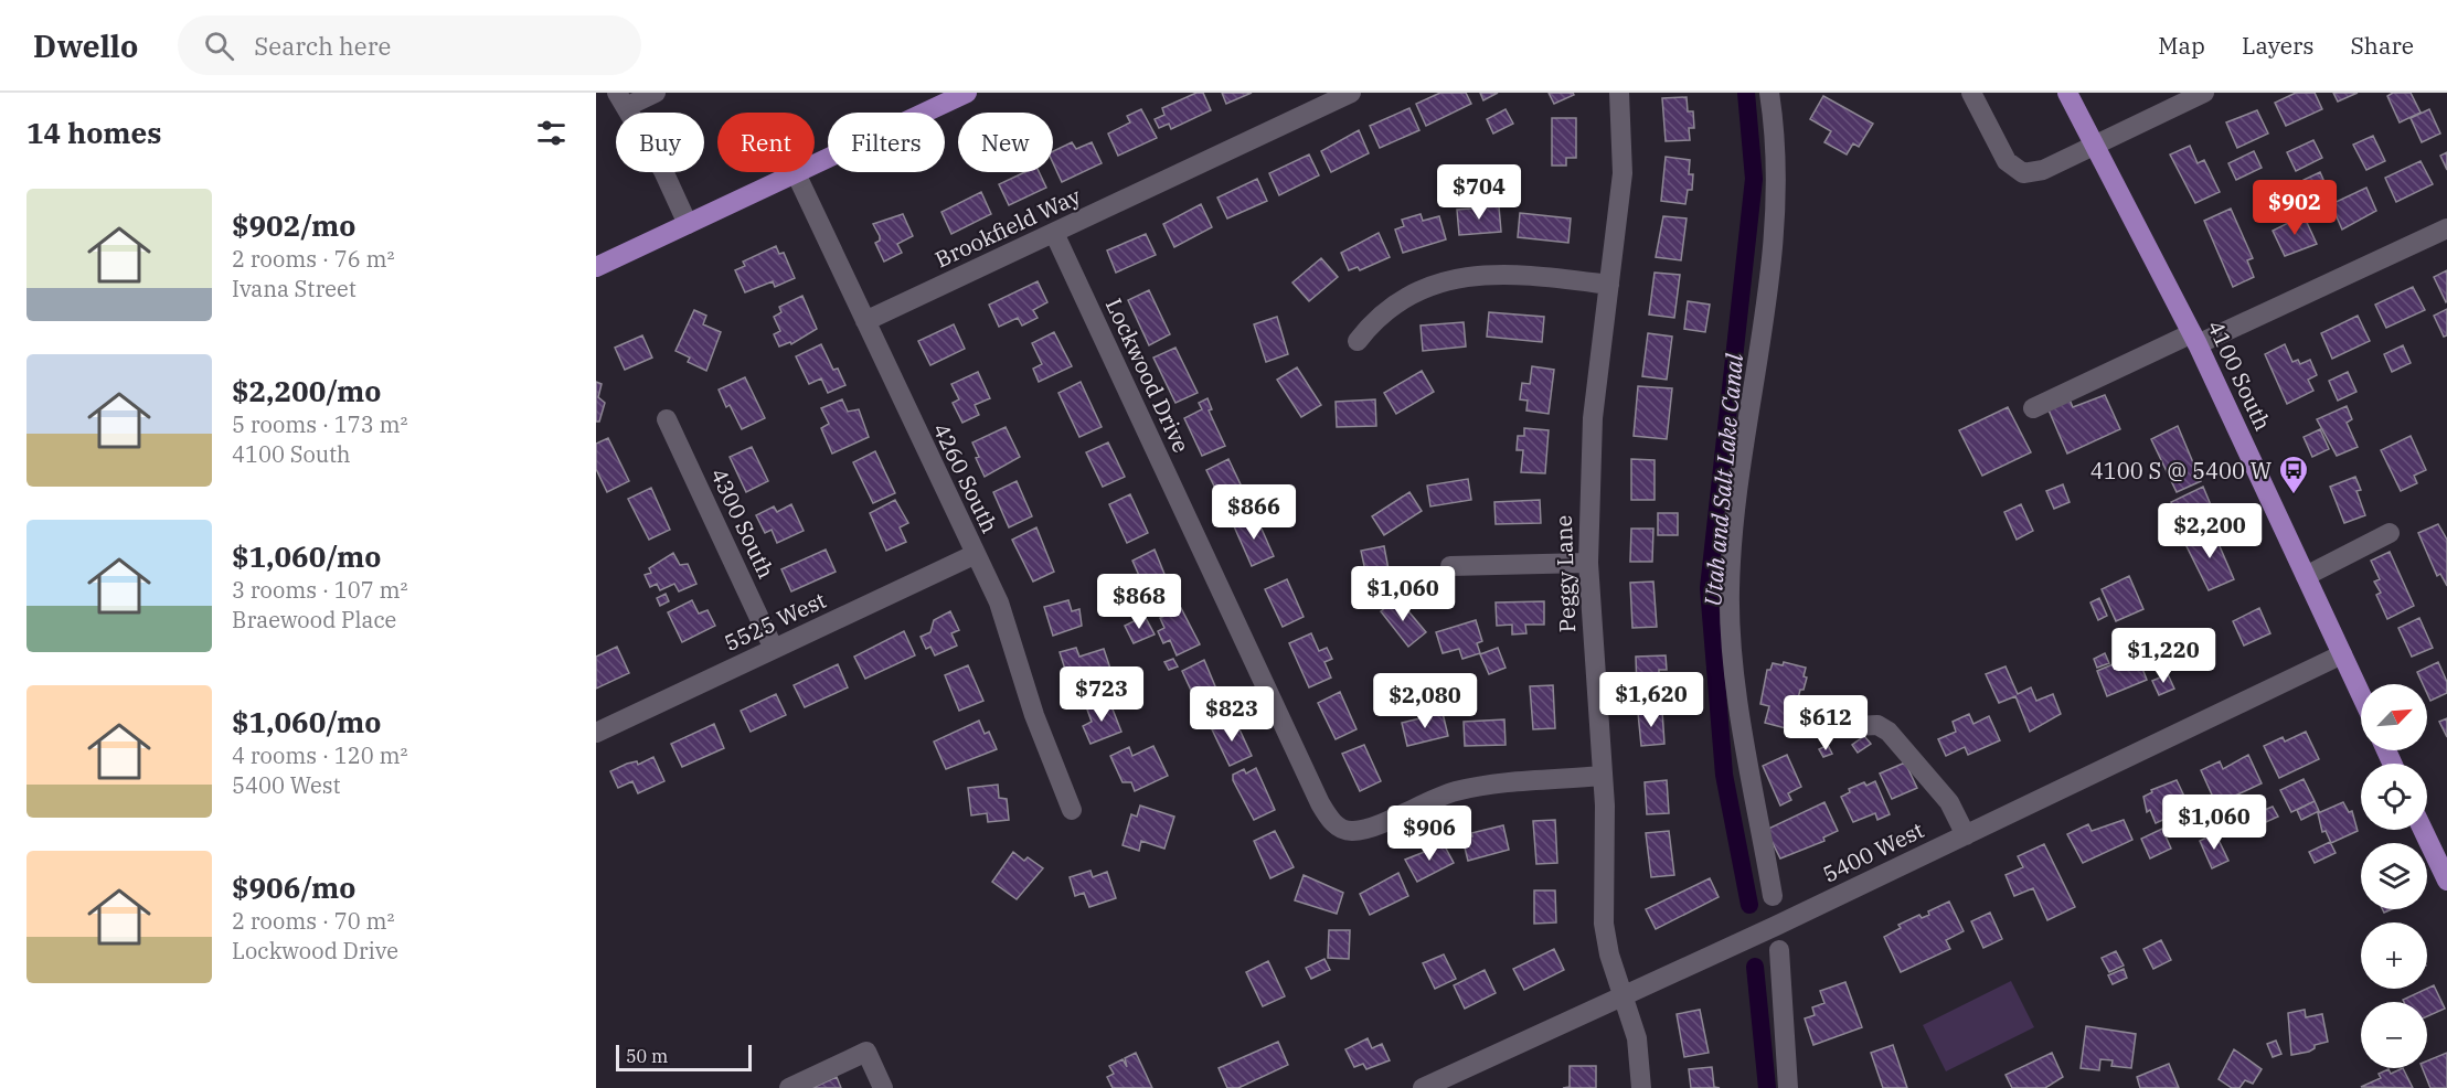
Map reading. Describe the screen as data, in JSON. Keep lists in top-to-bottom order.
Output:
{
  "streets": {
    "main road": ["4100 South"],
    "street": [
      "Brookfield Way",
      "Lockwood Drive",
      "4260 South",
      "4300 South",
      "Peggy Lane",
      "5525 West",
      "5400 West"
    ]
  },
  "crossings": [
    ["Brookfield Way", "Lockwood Drive"],
    ["Brookfield Way", "4260 South"],
    ["Lockwood Drive", "Peggy Lane"],
    ["4100 South", "5400 West"],
    ["4260 South", "5525 West"],
    ["4300 South", "5525 West"],
    ["Peggy Lane", "5400 West"]
  ],
  "water": ["Utah and Salt Lake Canal"],
  "places": {
    "bus stop": ["4100 S @ 5400 W"]
  },
  "scale_bar": "50 m",
  "north": "top right",
  "page": {
    "header": "Dwello",
    "search": "Search here",
    "nav": ["Map", "Layers", "Share"],
    "heading": "14 homes",
    "chip": [
      "Buy",
      "Rent",
      "Filters",
      "New"
    ],
    "price": [
      "$704",
      "$902",
      "$866",
      "$2,200",
      "$1,060",
      "$868",
      "$1,220",
      "$723",
      "$1,620",
      "$2,080",
      "$823",
      "$612",
      "$1,060",
      "$906"
    ],
    "list": [
      {
        "name": "$902/mo",
        "note": "2 rooms · 76 m² · Ivana Street"
      },
      {
        "name": "$2,200/mo",
        "note": "5 rooms · 173 m² · 4100 South"
      },
      {
        "name": "$1,060/mo",
        "note": "3 rooms · 107 m² · Braewood Place"
      },
      {
        "name": "$1,060/mo",
        "note": "4 rooms · 120 m² · 5400 West"
      },
      {
        "name": "$906/mo",
        "note": "2 rooms · 70 m² · Lockwood Drive"
      }
    ],
    "map_buttons": ["+", "−"],
    "scale": "50 m"
  }
}
